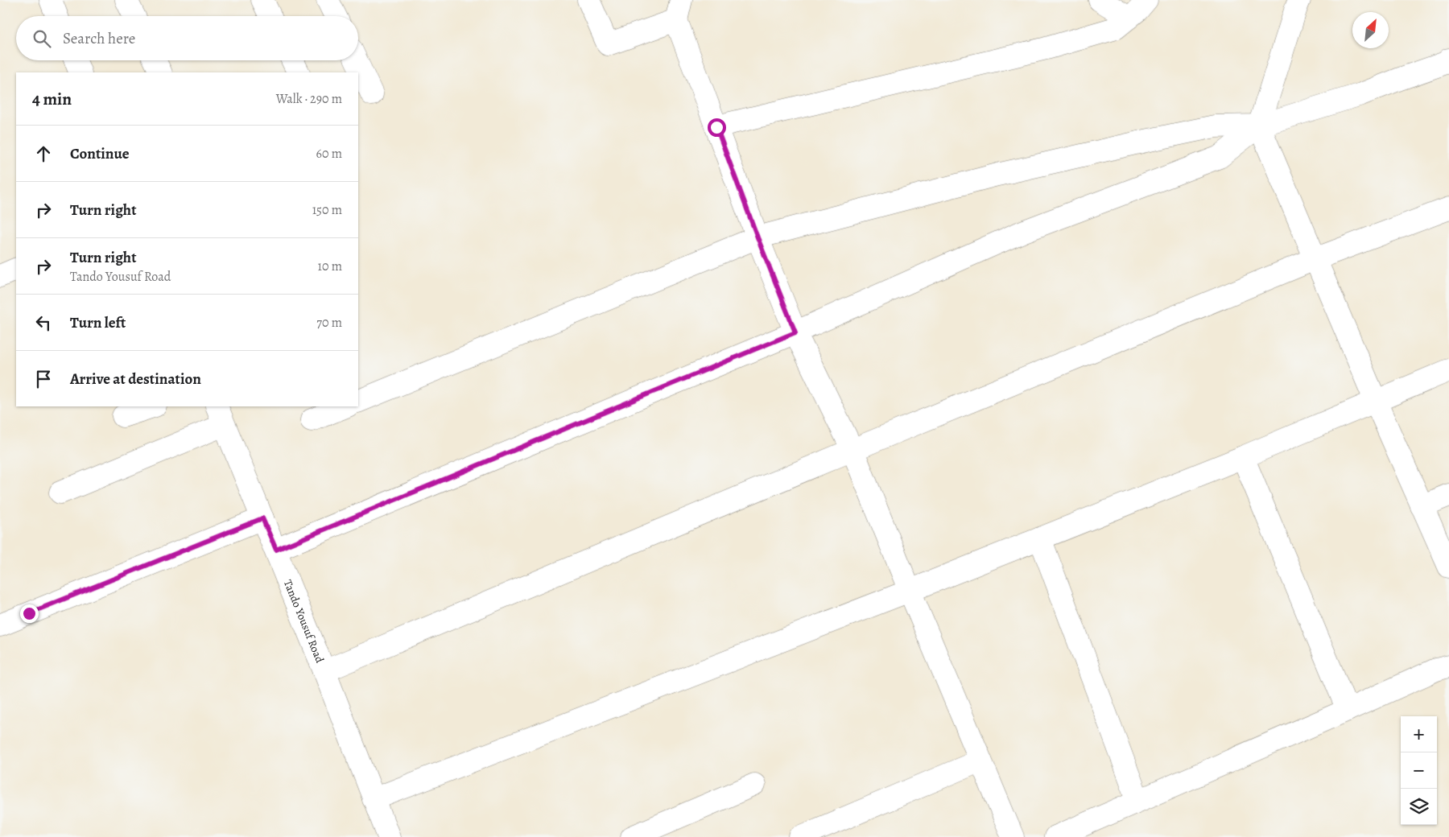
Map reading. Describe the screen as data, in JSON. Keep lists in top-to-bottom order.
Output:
{
  "streets": {
    "street": ["Tando Yousuf Road"]
  },
  "north": "top right",
  "page": {
    "search": "Search here",
    "heading": ["4 min", "Walk · 290 m"],
    "list": [
      ["Continue", "60 m"],
      ["Turn right", "150 m"],
      ["Turn right", "Tando Yousuf Road", "10 m"],
      ["Turn left", "70 m"],
      "Arrive at destination"
    ],
    "map_buttons": ["+", "−"]
  }
}
